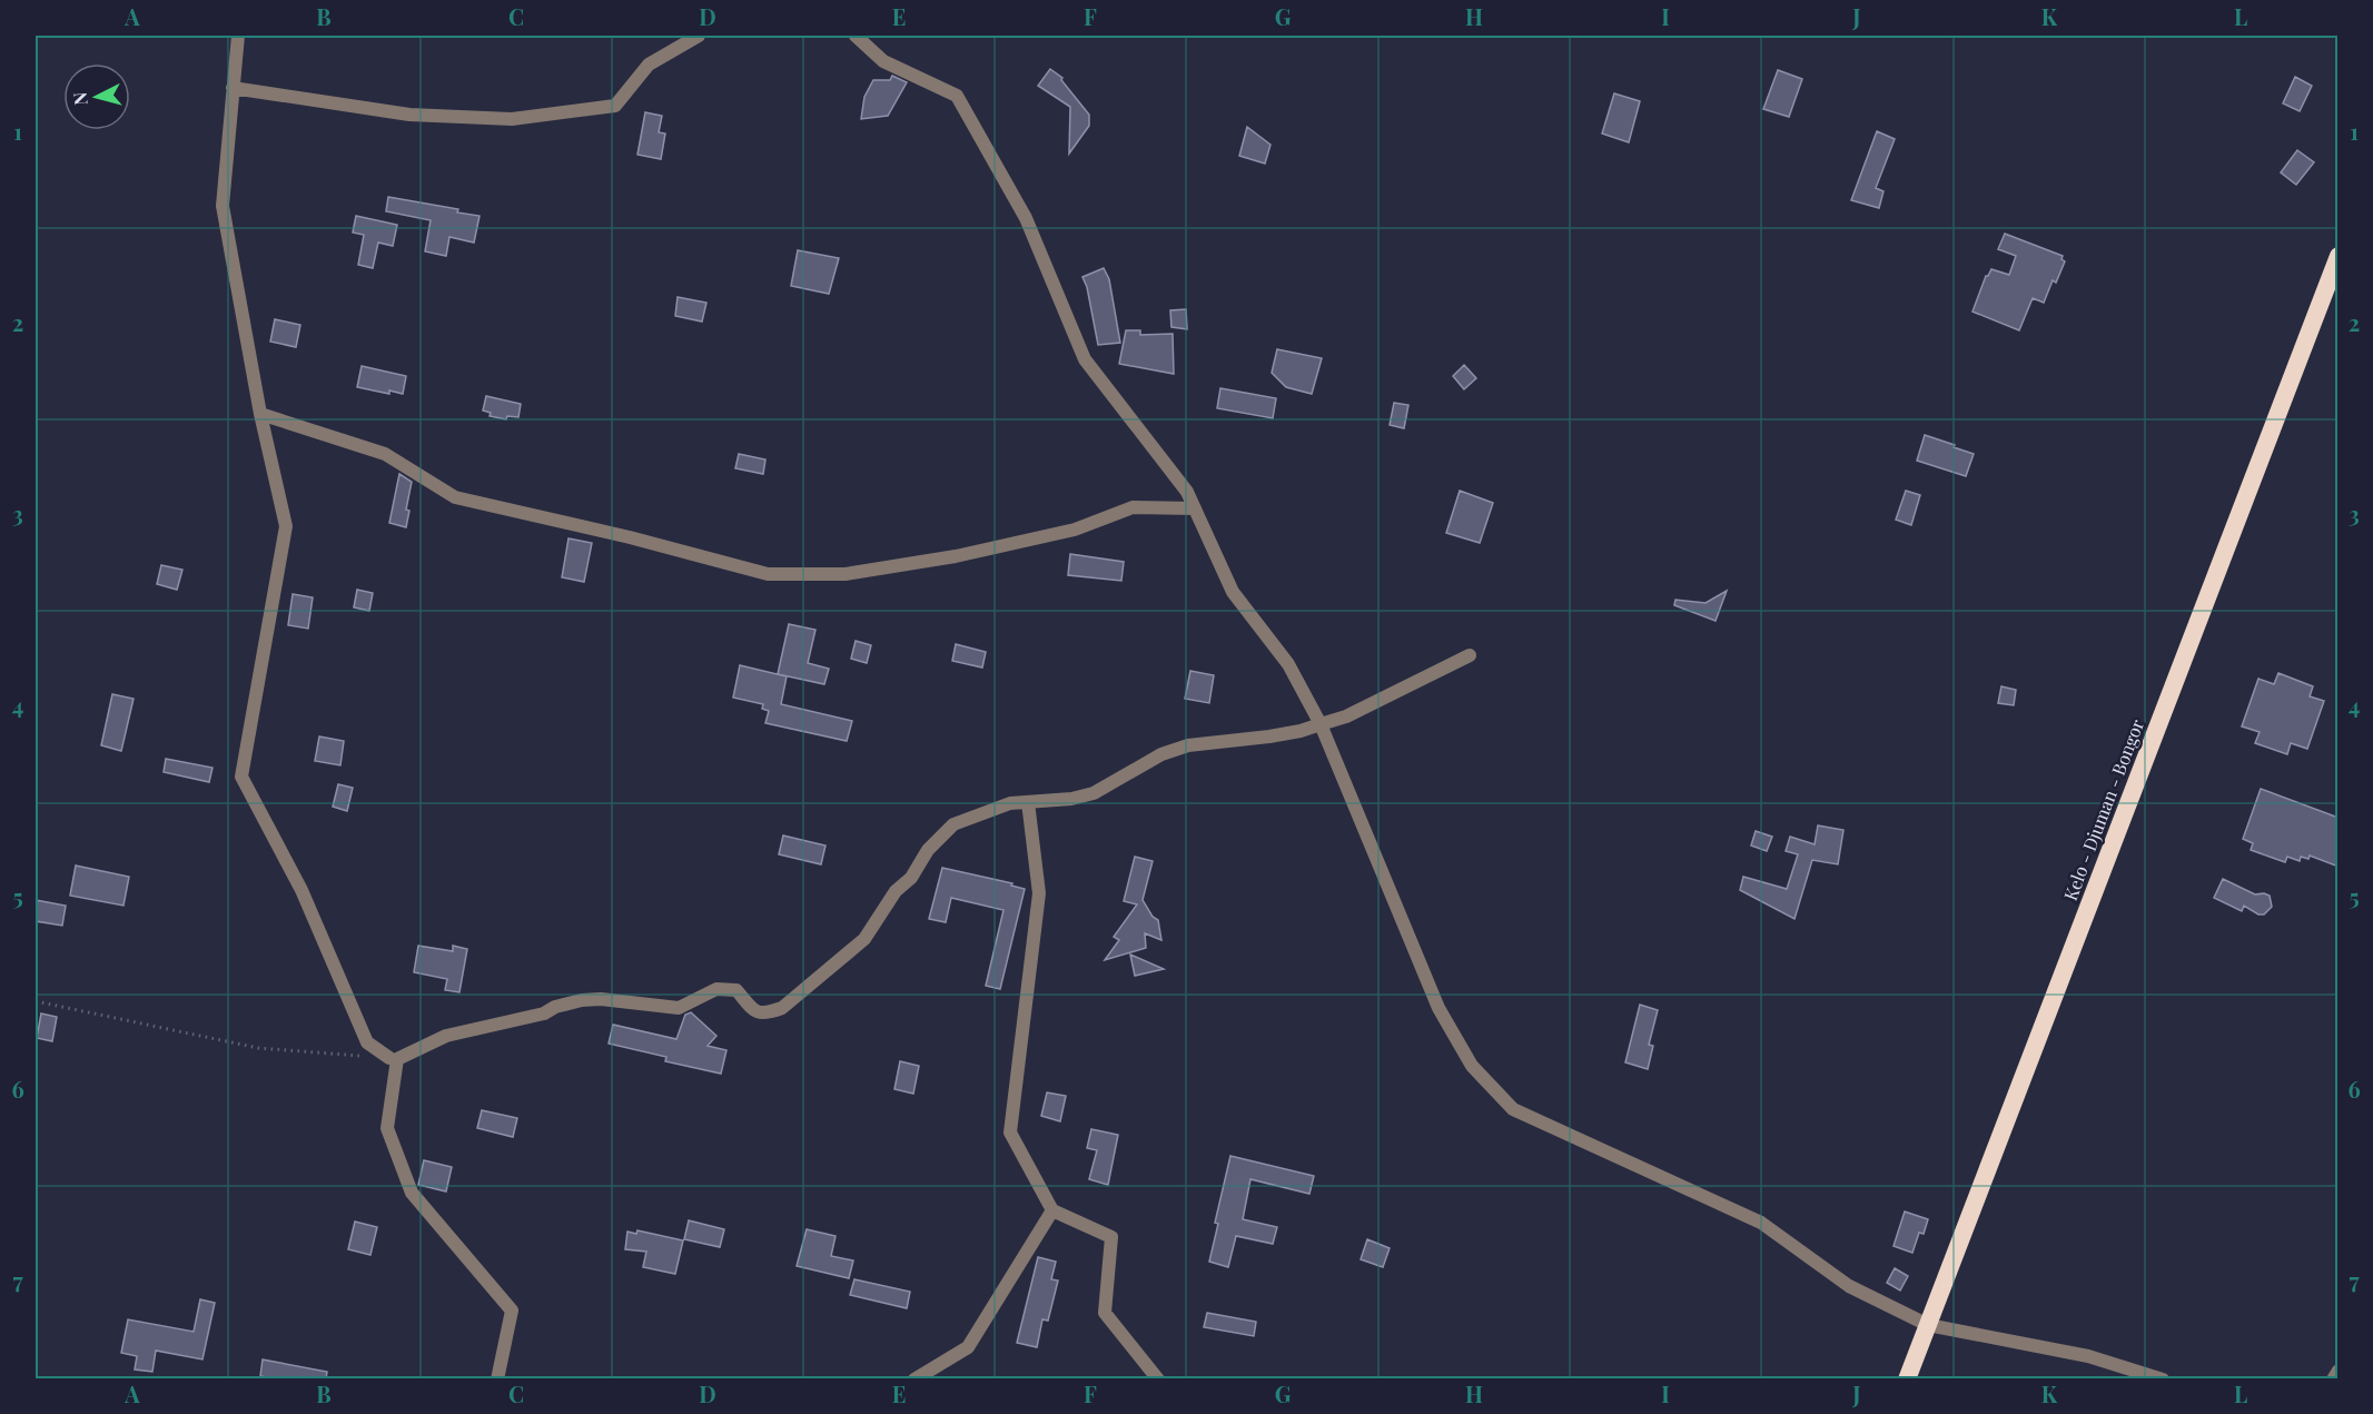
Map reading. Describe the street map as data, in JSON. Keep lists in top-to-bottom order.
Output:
{
  "streets": {
    "highway": ["Kelo - Djuman - Bongor"]
  },
  "north": "left",
  "grid": {
    "columns": [
      "A",
      "B",
      "C",
      "D",
      "E",
      "F",
      "G",
      "H",
      "I",
      "J",
      "K",
      "L"
    ],
    "rows": [
      "1",
      "2",
      "3",
      "4",
      "5",
      "6",
      "7"
    ]
  }
}
